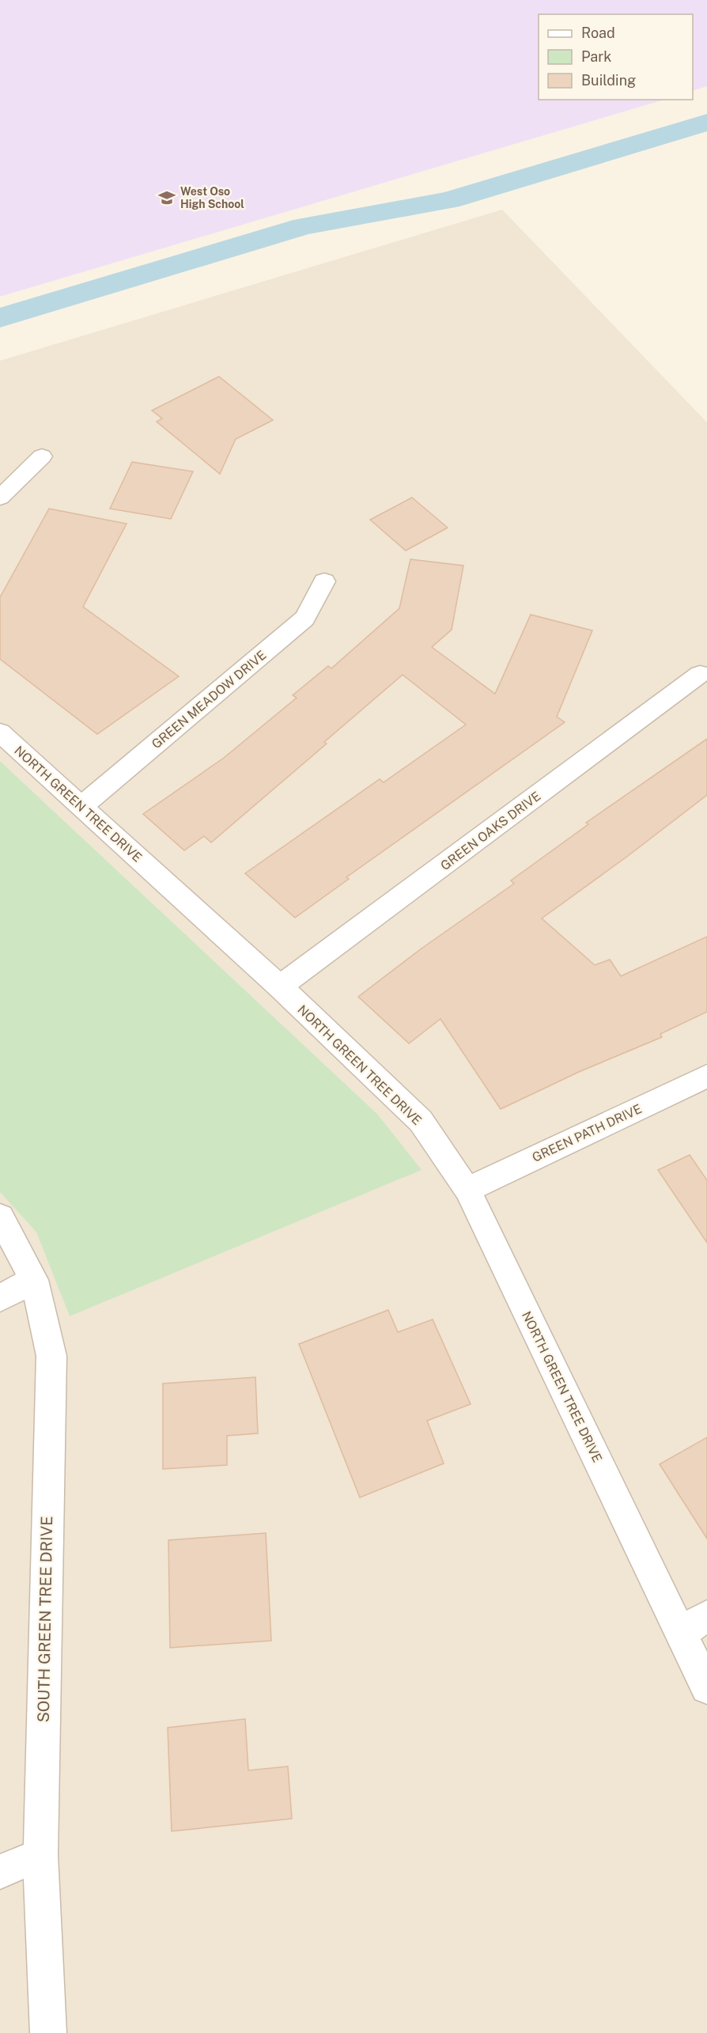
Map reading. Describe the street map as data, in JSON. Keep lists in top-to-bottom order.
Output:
{
  "streets": {
    "street": [
      "GREEN MEADOW DRIVE",
      "NORTH GREEN TREE DRIVE",
      "GREEN OAKS DRIVE",
      "GREEN PATH DRIVE",
      "SOUTH GREEN TREE DRIVE"
    ]
  },
  "crossings": [
    ["GREEN MEADOW DRIVE", "NORTH GREEN TREE DRIVE"],
    ["NORTH GREEN TREE DRIVE", "GREEN OAKS DRIVE"],
    ["NORTH GREEN TREE DRIVE", "GREEN PATH DRIVE"]
  ],
  "places": {
    "school or university": ["West Oso High School"]
  },
  "legend": ["Road", "Park", "Building"]
}
